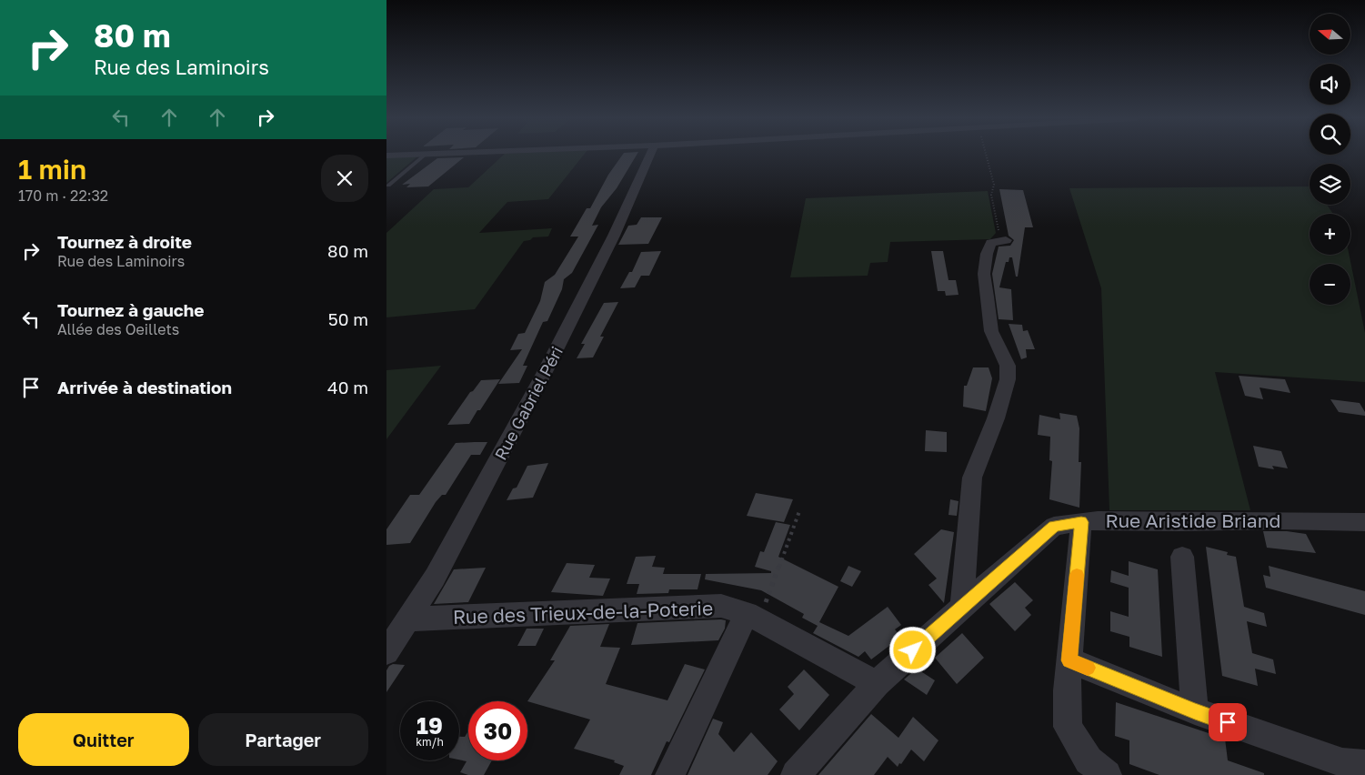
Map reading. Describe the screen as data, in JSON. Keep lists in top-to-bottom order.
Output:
{
  "streets": {
    "street": ["Rue Gabriel Péri", "Rue Aristide Briand", "Rue des Trieux-de-la-Poterie"]
  },
  "crossings": [
    ["Rue Gabriel Péri", "Rue des Trieux-de-la-Poterie"],
    ["Rue Aristide Briand", "Rue des Trieux-de-la-Poterie"]
  ],
  "north": "left",
  "page": {
    "turn": ["80 m", "Rue des Laminoirs"],
    "map_buttons": ["+", "−"],
    "heading": ["1 min", "170 m · 22:32"],
    "list": [
      {
        "name": "Tournez à droite",
        "note": "Rue des Laminoirs",
        "value": "80 m"
      },
      {
        "name": "Tournez à gauche",
        "note": "Allée des Oeillets",
        "value": "50 m"
      },
      {
        "name": "Arrivée à destination",
        "value": "40 m"
      }
    ],
    "speed": "19 km/h",
    "limit": "30",
    "buttons": ["Quitter", "Partager"]
  }
}
